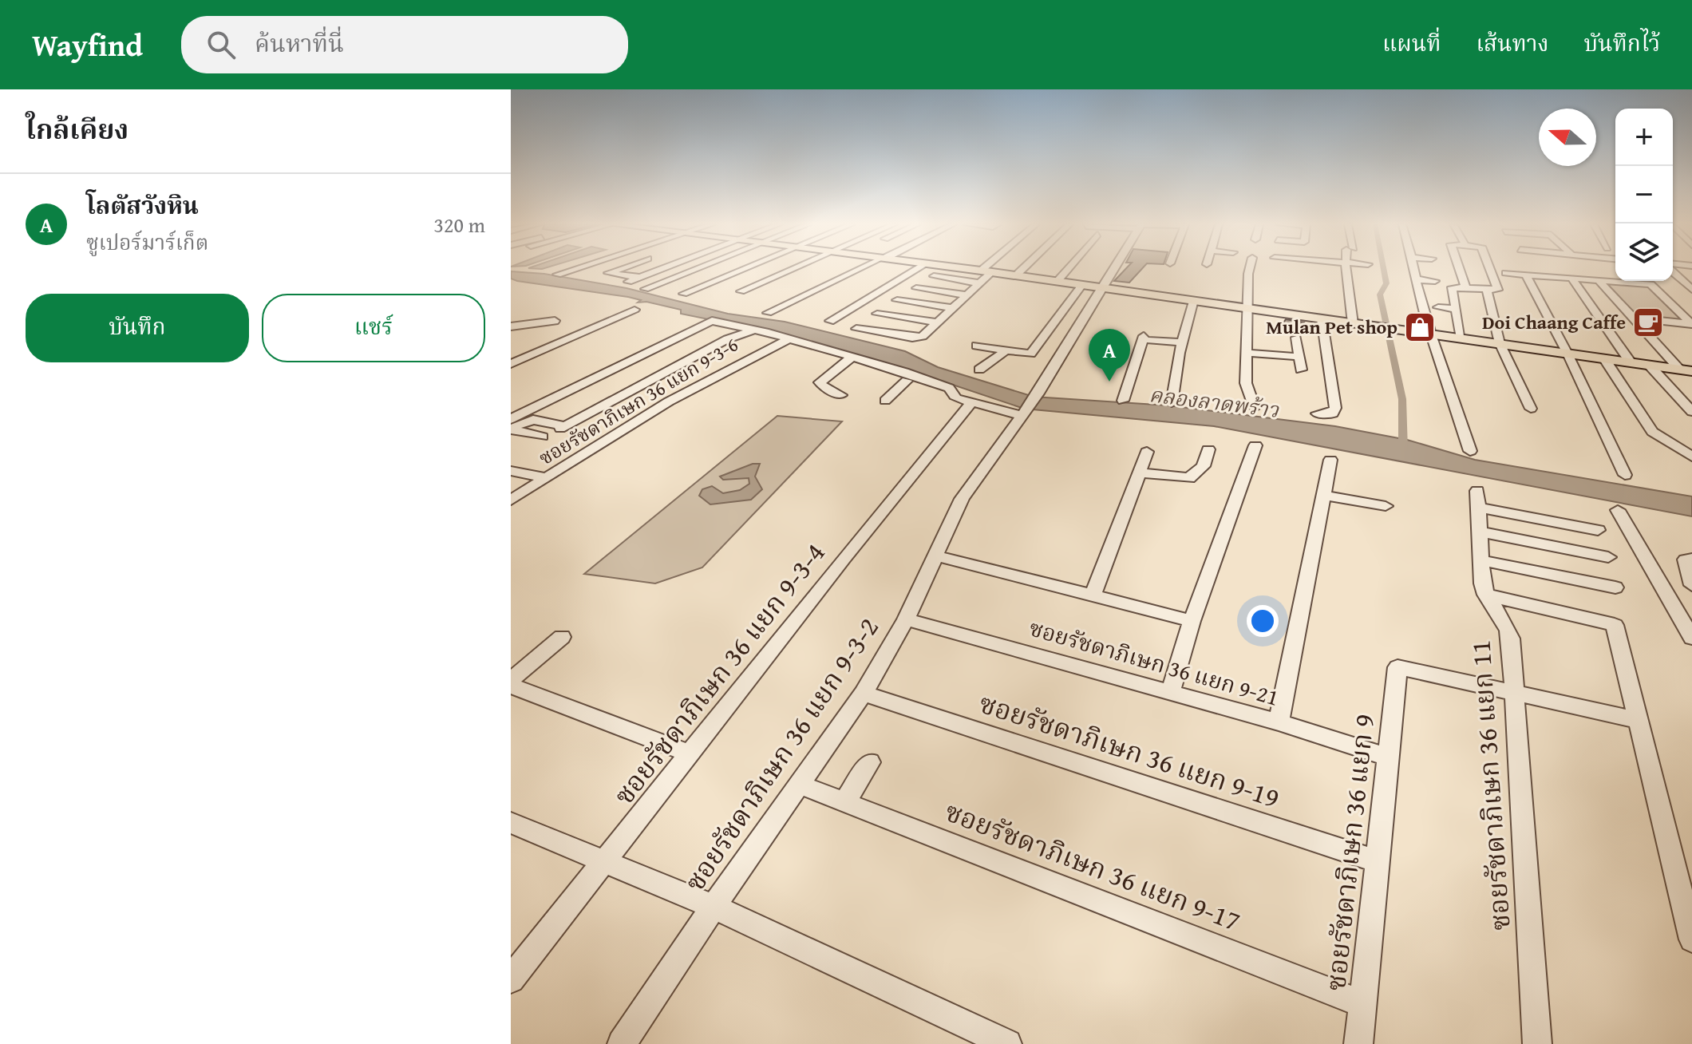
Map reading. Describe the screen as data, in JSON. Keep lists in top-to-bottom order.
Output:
{
  "streets": {
    "street": [
      "ซอยรัชดาภิเษก 36 แยก 9-3-6",
      "ซอยรัชดาภิเษก 36 แยก 9-21",
      "ซอยรัชดาภิเษก 36 แยก 9-3-4",
      "ซอยรัชดาภิเษก 36 แยก 9-19",
      "ซอยรัชดาภิเษก 36 แยก 9-3-2",
      "ซอยรัชดาภิเษก 36 แยก 11",
      "ซอยรัชดาภิเษก 36 แยก 9",
      "ซอยรัชดาภิเษก 36 แยก 9-17"
    ]
  },
  "crossings": [
    ["ซอยรัชดาภิเษก 36 แยก 9-21", "ซอยรัชดาภิเษก 36 แยก 9-3-2"],
    ["ซอยรัชดาภิเษก 36 แยก 9-21", "ซอยรัชดาภิเษก 36 แยก 9"],
    ["ซอยรัชดาภิเษก 36 แยก 9-19", "ซอยรัชดาภิเษก 36 แยก 9-3-2"],
    ["ซอยรัชดาภิเษก 36 แยก 9-19", "ซอยรัชดาภิเษก 36 แยก 9"],
    ["ซอยรัชดาภิเษก 36 แยก 9-3-2", "ซอยรัชดาภิเษก 36 แยก 9-17"],
    ["ซอยรัชดาภิเษก 36 แยก 11", "ซอยรัชดาภิเษก 36 แยก 9"],
    ["ซอยรัชดาภิเษก 36 แยก 9", "ซอยรัชดาภิเษก 36 แยก 9-17"]
  ],
  "water": ["คลองลาดพร้าว"],
  "places": {
    "cafe": ["Doi Chaang Caffe"],
    "shop": ["Mulan Pet shop"]
  },
  "north": "left",
  "page": {
    "header": "Wayfind",
    "search": "ค้นหาที่นี่",
    "nav": ["แผนที่", "เส้นทาง", "บันทึกไว้"],
    "heading": "ใกล้เคียง",
    "map_buttons": ["+", "−"],
    "list": [
      {
        "mark": "A",
        "name": "โลตัสวังหิน",
        "note": "ซูเปอร์มาร์เก็ต",
        "value": "320 m"
      }
    ],
    "buttons": ["บันทึก", "แชร์"],
    "pins": "A"
  }
}
